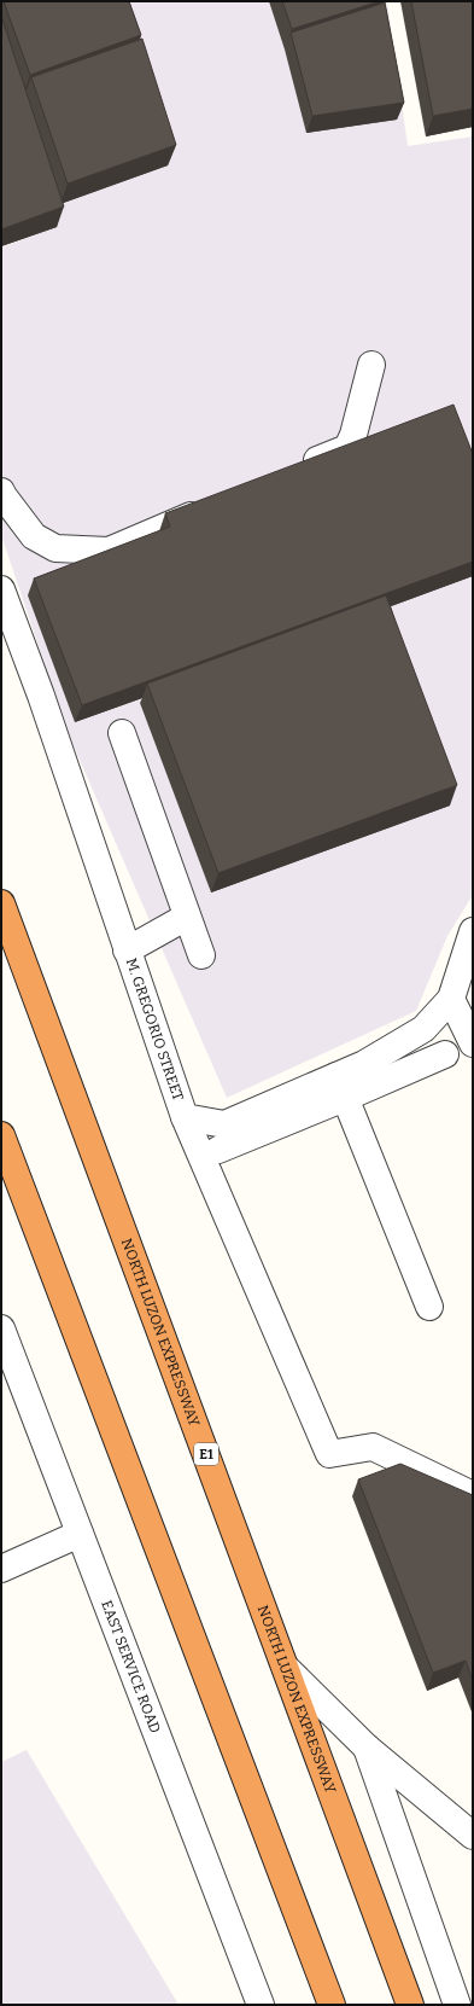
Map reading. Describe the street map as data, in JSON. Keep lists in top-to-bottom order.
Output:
{
  "streets": {
    "highway": ["NORTH LUZON EXPRESSWAY", "E1"],
    "street": ["M. GREGORIO STREET", "EAST SERVICE ROAD"]
  }
}
